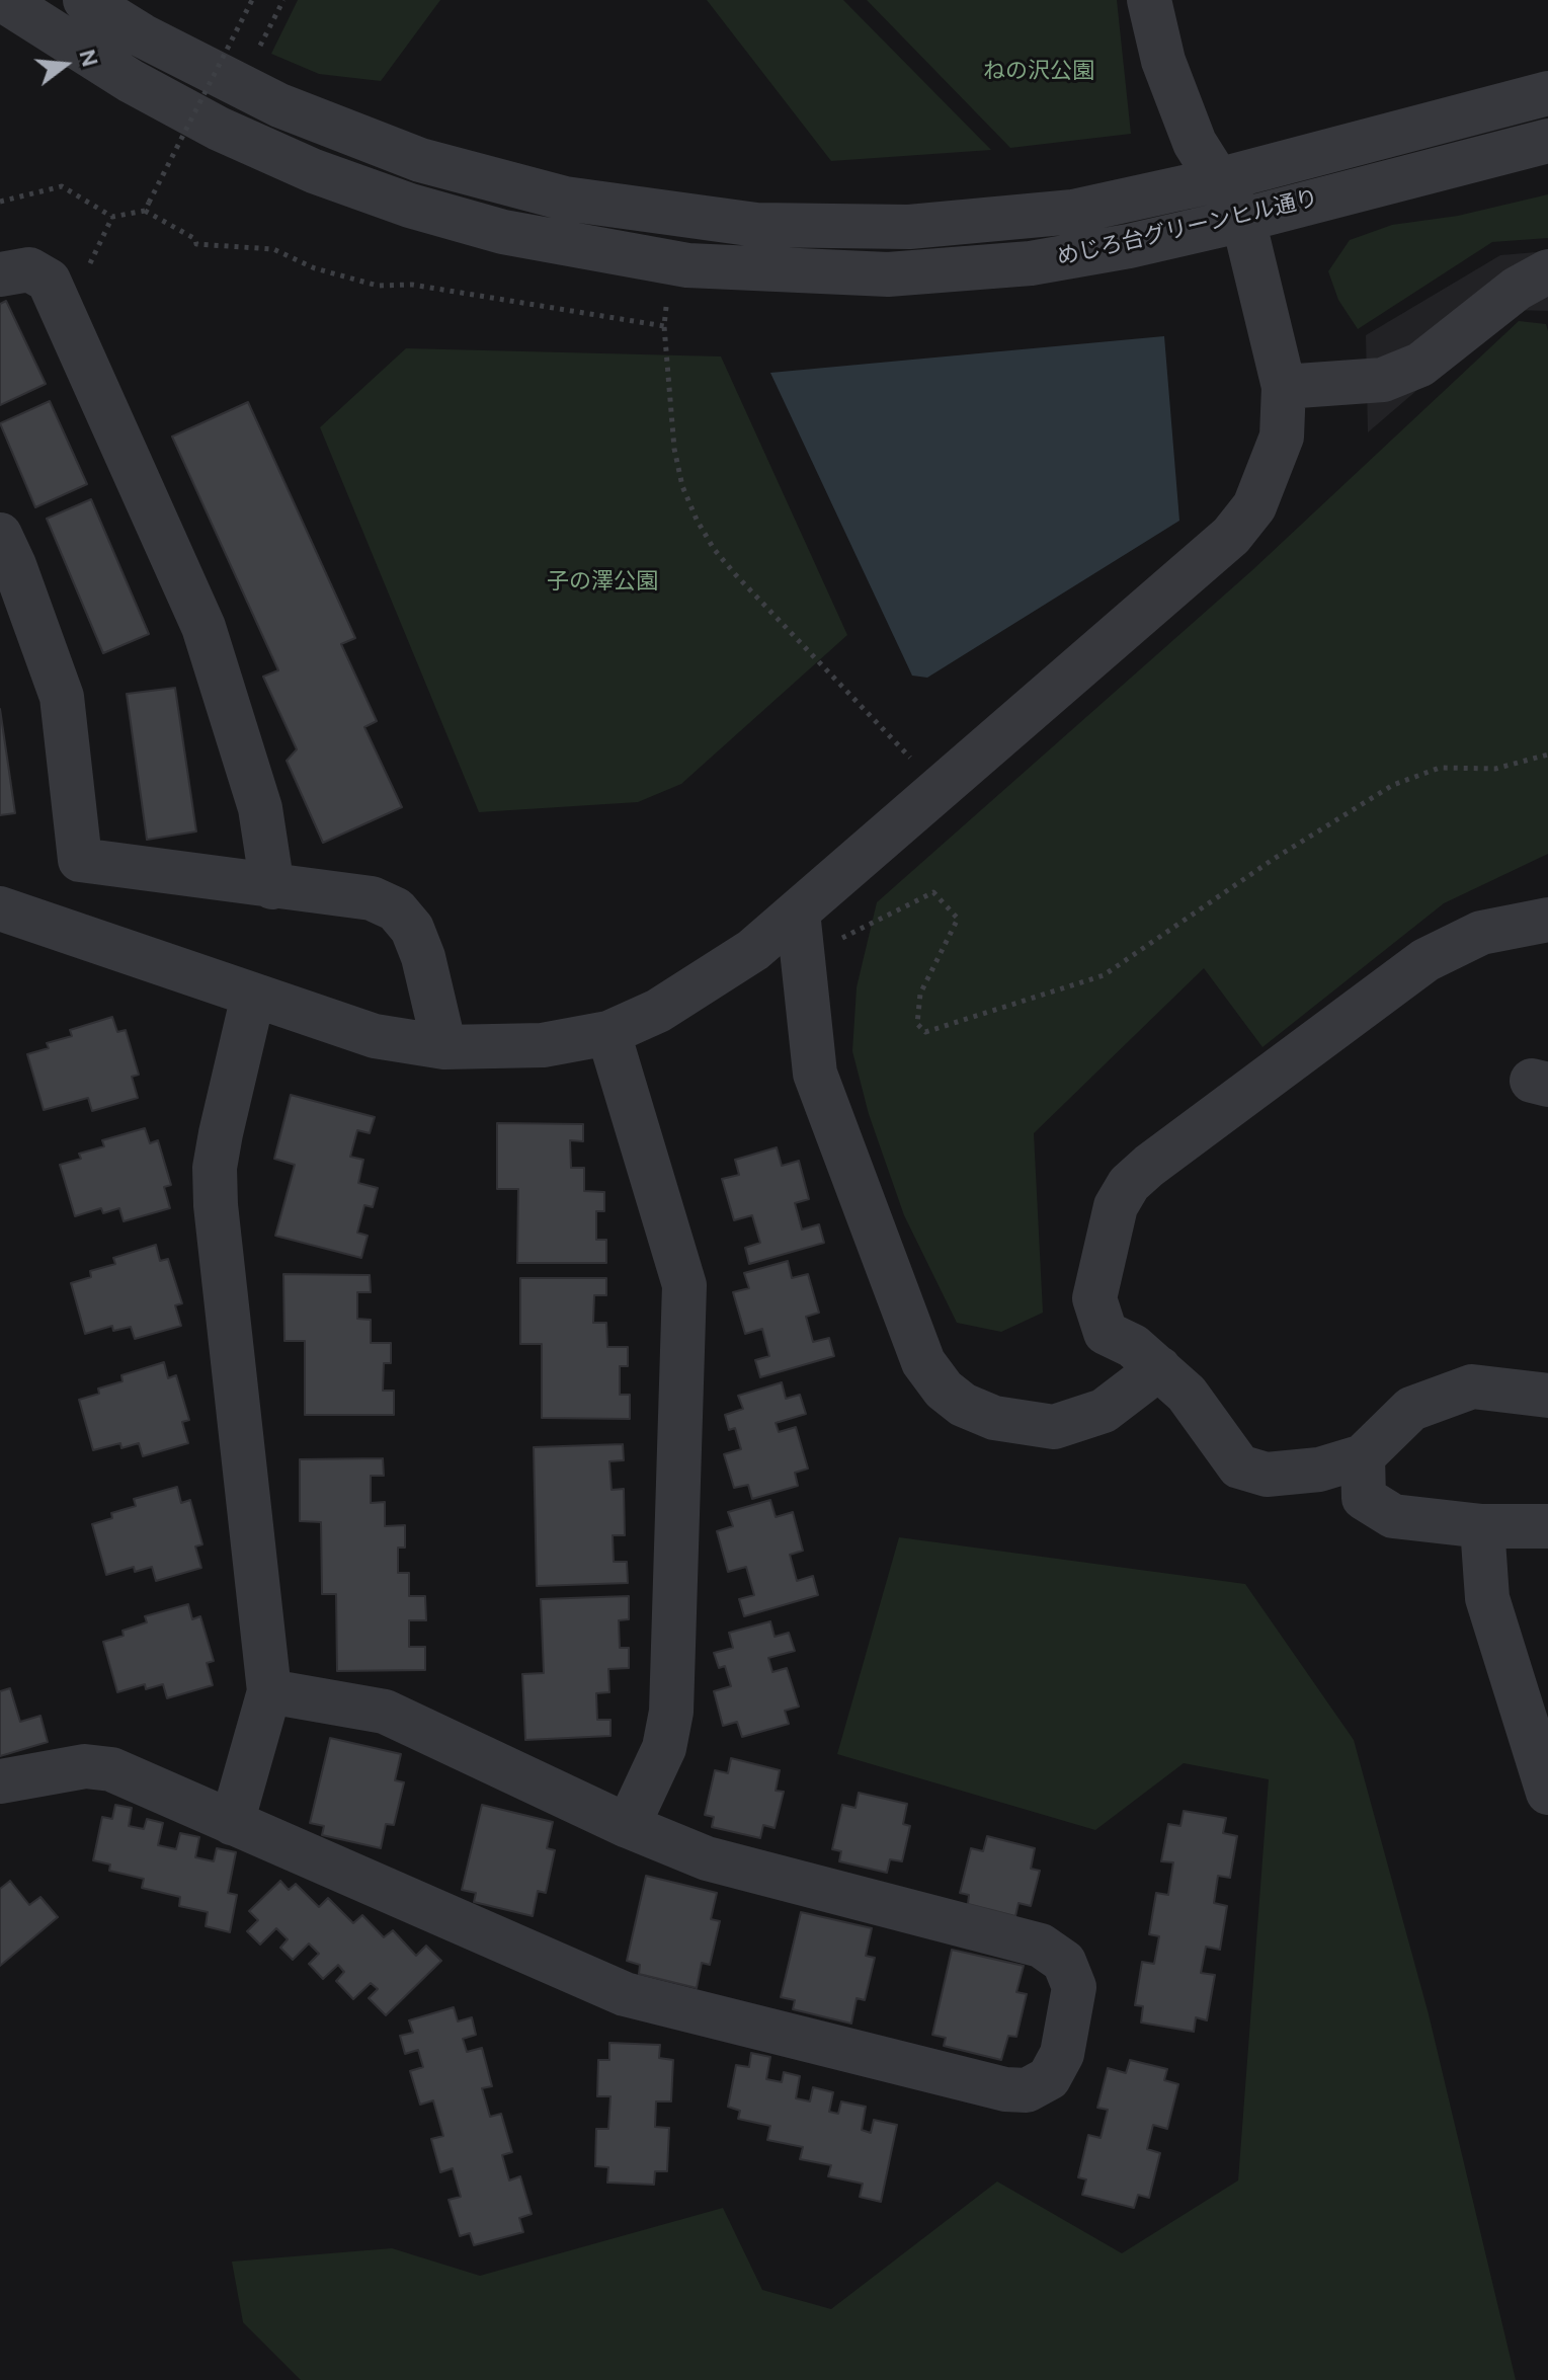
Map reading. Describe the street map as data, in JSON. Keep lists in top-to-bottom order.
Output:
{
  "streets": {
    "street": ["めじろ台グリーンヒル通り"]
  },
  "parks": ["ねの沢公園", "子の澤公園"],
  "north": "right"
}
